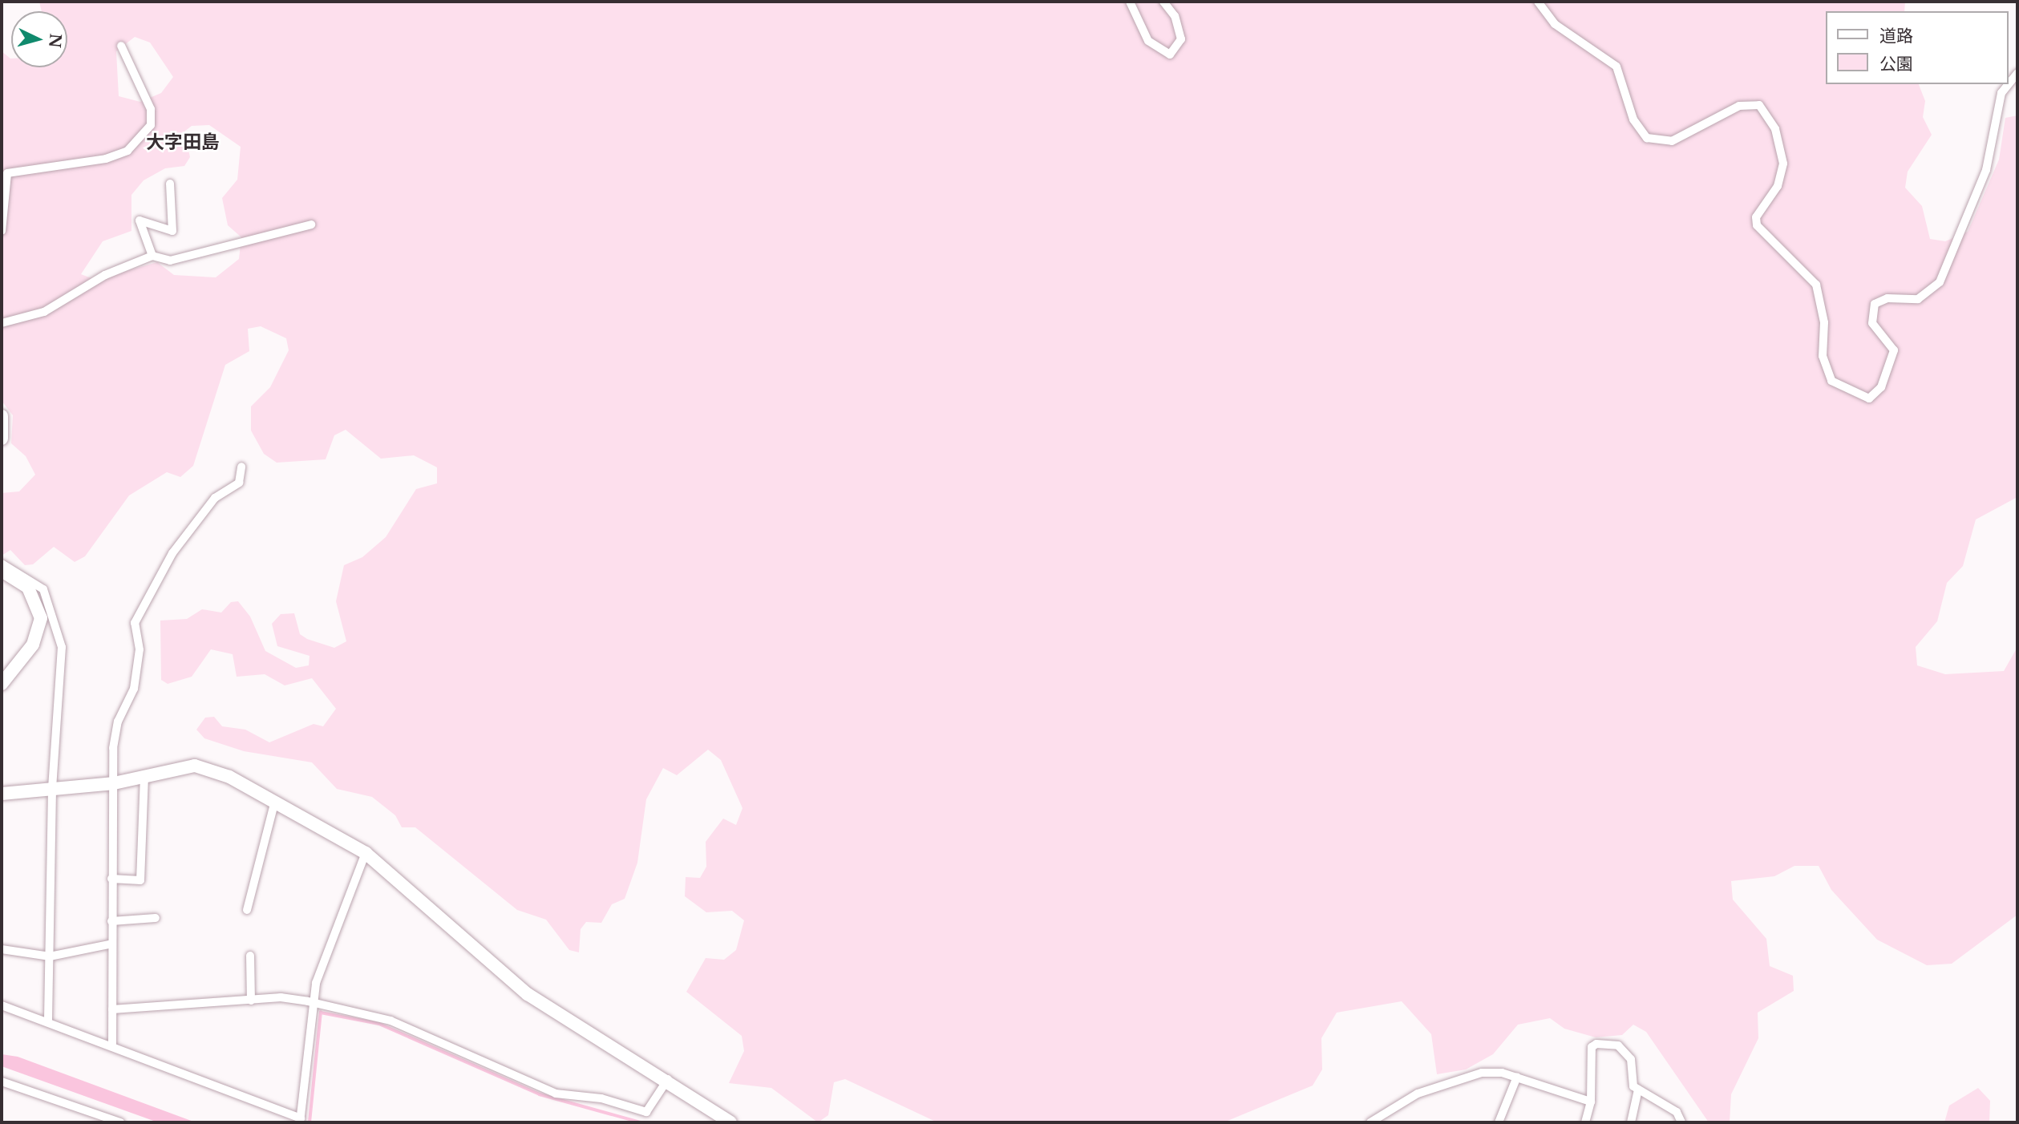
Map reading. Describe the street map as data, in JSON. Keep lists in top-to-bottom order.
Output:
{
  "districts": ["大字田島"],
  "legend": ["道路", "公園"],
  "north": "right"
}
